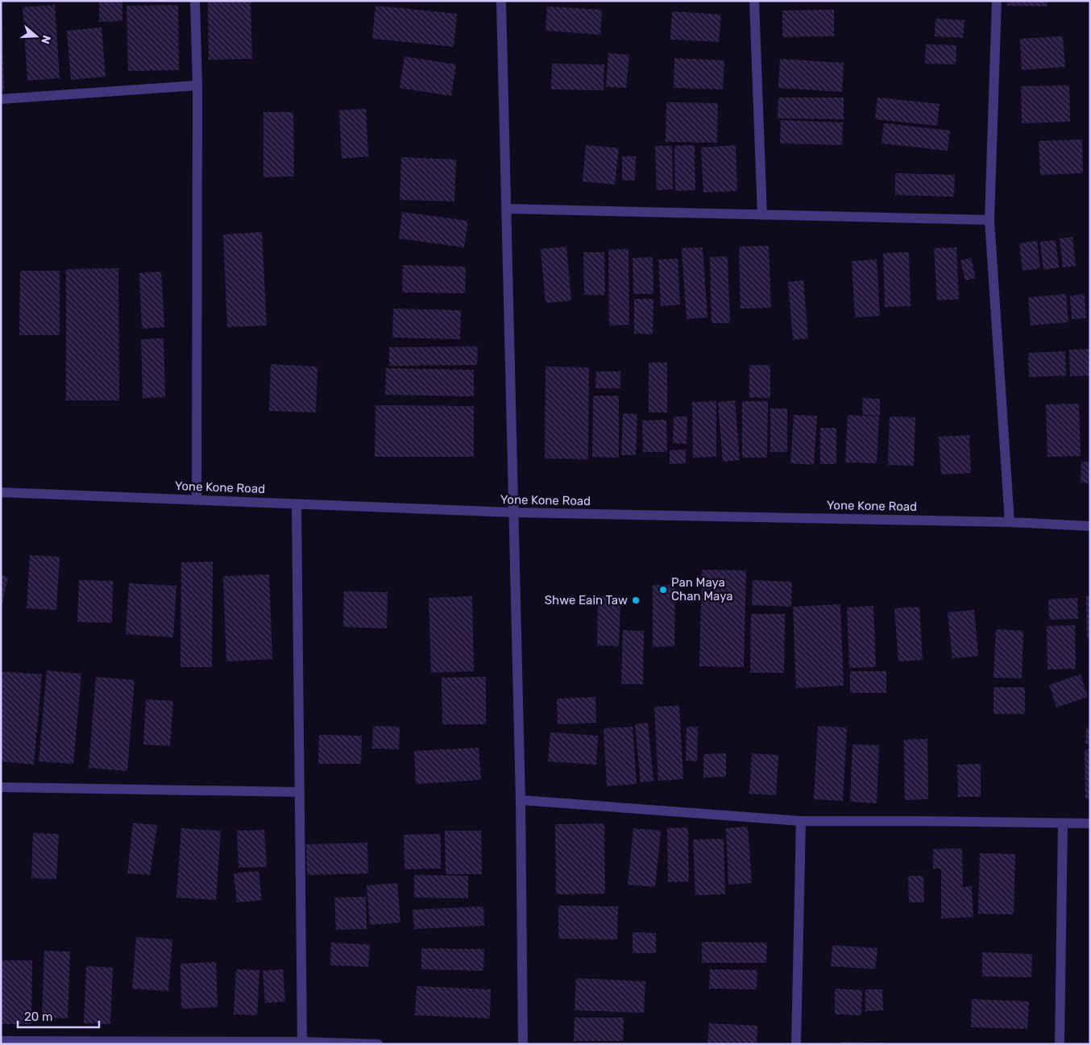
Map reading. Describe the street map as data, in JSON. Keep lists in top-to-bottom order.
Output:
{
  "streets": {
    "street": ["Yone Kone Road"]
  },
  "places": ["Pan Maya Chan Maya", "Shwe Eain Taw"],
  "scale_bar": "20 m",
  "north": "right"
}
